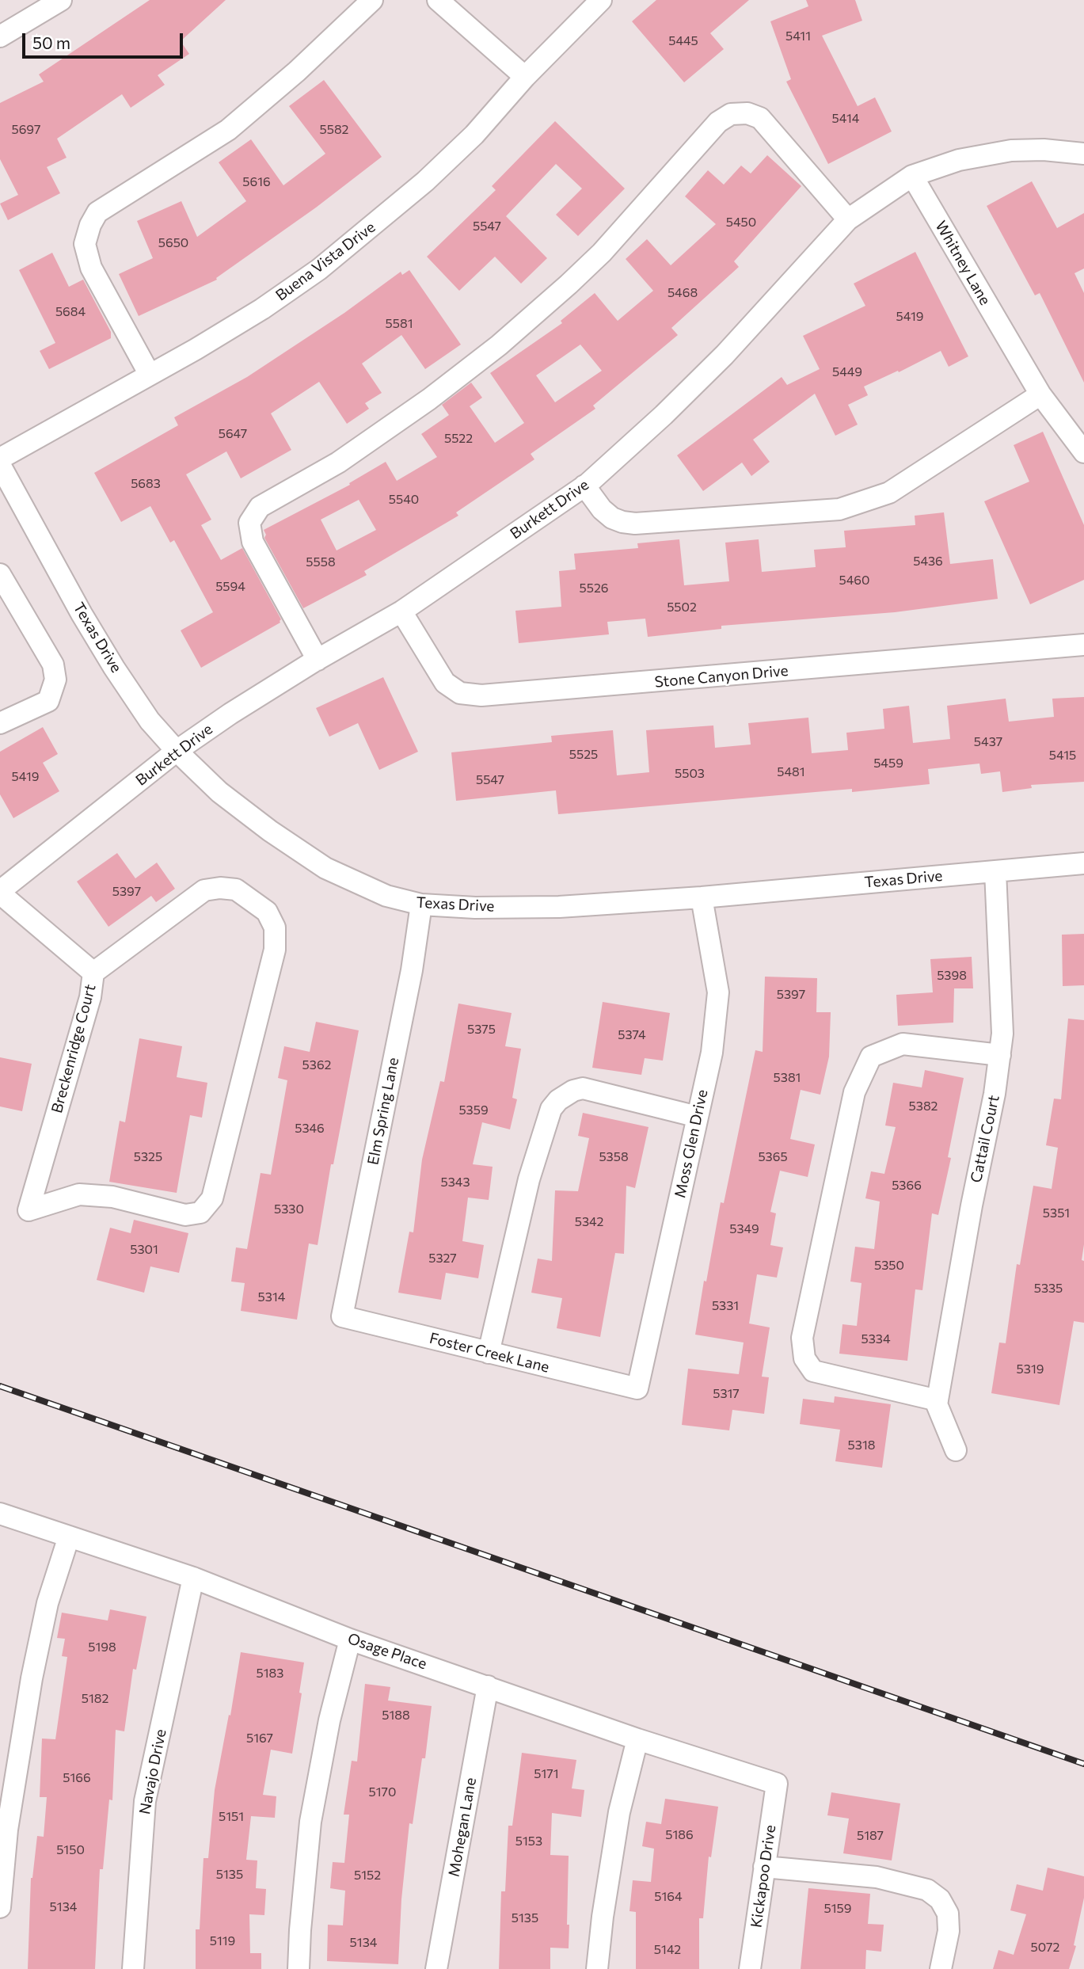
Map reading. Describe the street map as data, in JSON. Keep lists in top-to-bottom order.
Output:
{
  "streets": {
    "street": [
      "Buena Vista Drive",
      "Whitney Lane",
      "Burkett Drive",
      "Texas Drive",
      "Stone Canyon Drive",
      "Breckenridge Court",
      "Elm Spring Lane",
      "Cattail Court",
      "Moss Glen Drive",
      "Foster Creek Lane",
      "Osage Place",
      "Navajo Drive",
      "Mohegan Lane",
      "Kickapoo Drive"
    ]
  },
  "crossings": [
    ["Whitney Lane", "Burkett Drive"],
    ["Burkett Drive", "Texas Drive"],
    ["Burkett Drive", "Stone Canyon Drive"],
    ["Burkett Drive", "Breckenridge Court"],
    ["Texas Drive", "Elm Spring Lane"],
    ["Texas Drive", "Cattail Court"],
    ["Texas Drive", "Moss Glen Drive"],
    ["Elm Spring Lane", "Foster Creek Lane"],
    ["Moss Glen Drive", "Foster Creek Lane"],
    ["Osage Place", "Navajo Drive"],
    ["Osage Place", "Mohegan Lane"],
    ["Osage Place", "Kickapoo Drive"]
  ],
  "house_numbers": [
    "5411",
    "5445",
    "5414",
    "5697",
    "5582",
    "5616",
    "5450",
    "5547",
    "5650",
    "5468",
    "5684",
    "5419",
    "5581",
    "5449",
    "5647",
    "5522",
    "5683",
    "5540",
    "5436",
    "5558",
    "5460",
    "5594",
    "5526",
    "5502",
    "5437",
    "5525",
    "5415",
    "5459",
    "5481",
    "5503",
    "5419",
    "5547",
    "5397",
    "5398",
    "5397",
    "5375",
    "5374",
    "5362",
    "5381",
    "5382",
    "5359",
    "5346",
    "5325",
    "5358",
    "5365",
    "5343",
    "5366",
    "5330",
    "5351",
    "5342",
    "5349",
    "5301",
    "5327",
    "5350",
    "5335",
    "5314",
    "5331",
    "5334",
    "5319",
    "5317",
    "5318",
    "5198",
    "5183",
    "5182",
    "5188",
    "5167",
    "5171",
    "5166",
    "5170",
    "5151",
    "5186",
    "5187",
    "5153",
    "5150",
    "5135",
    "5152",
    "5164",
    "5134",
    "5159",
    "5135",
    "5119",
    "5134",
    "5072",
    "5142"
  ],
  "scale_bar": "50 m"
}
